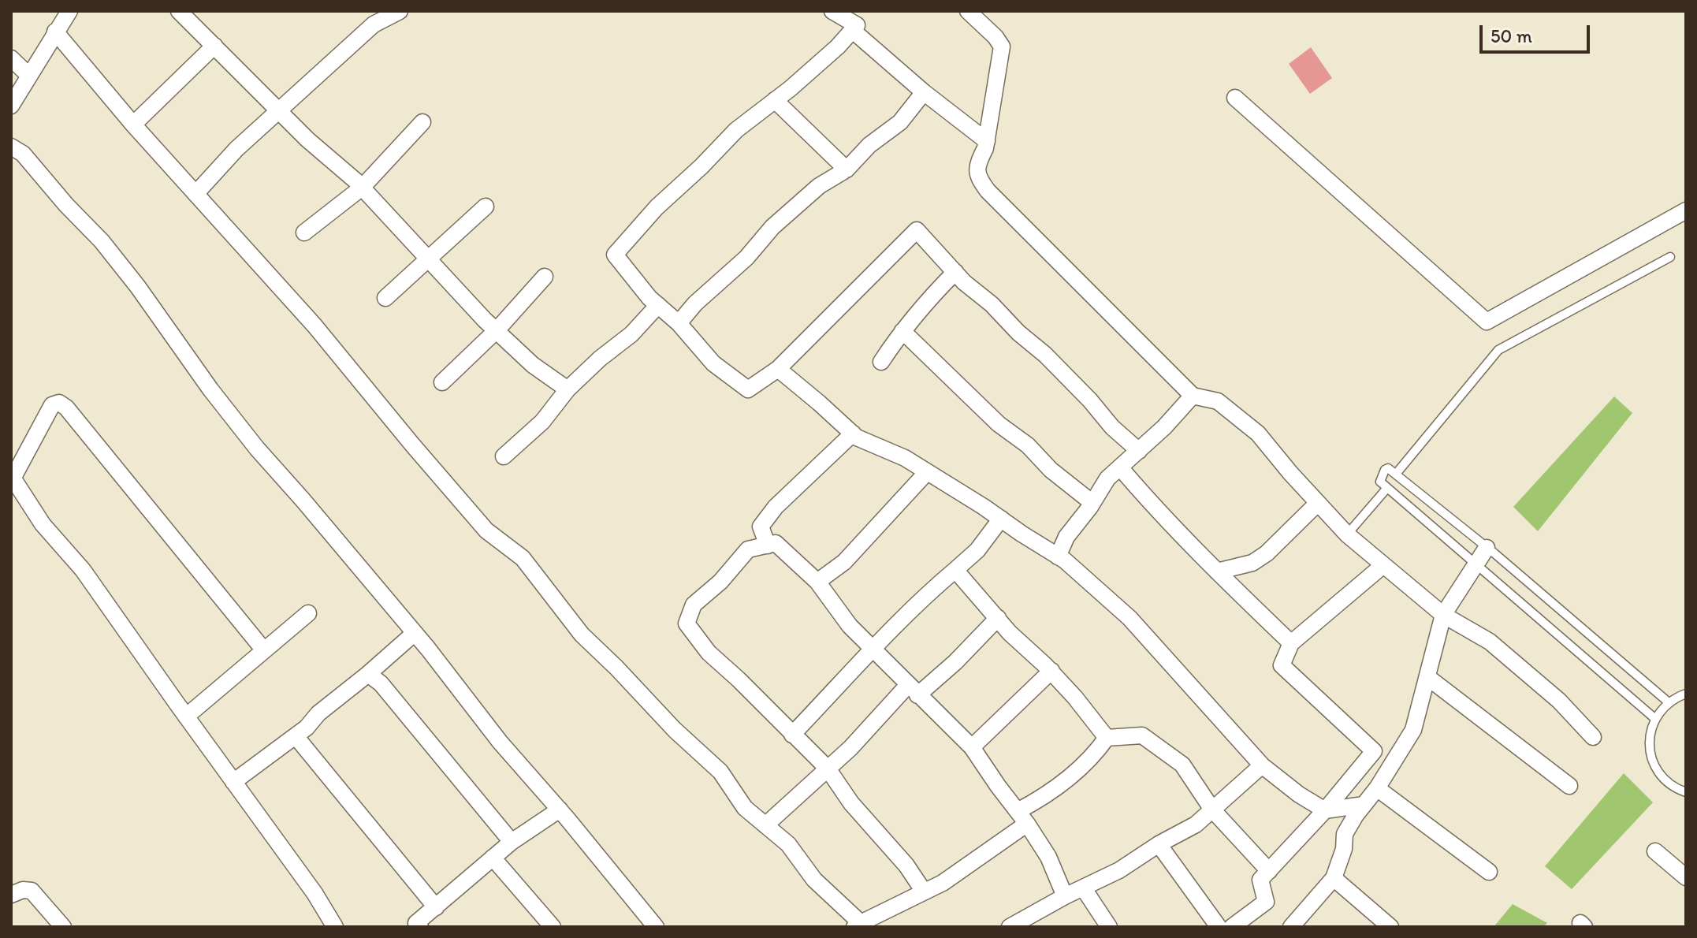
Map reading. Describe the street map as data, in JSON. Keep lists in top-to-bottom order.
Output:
{
  "scale_bar": "50 m"
}
